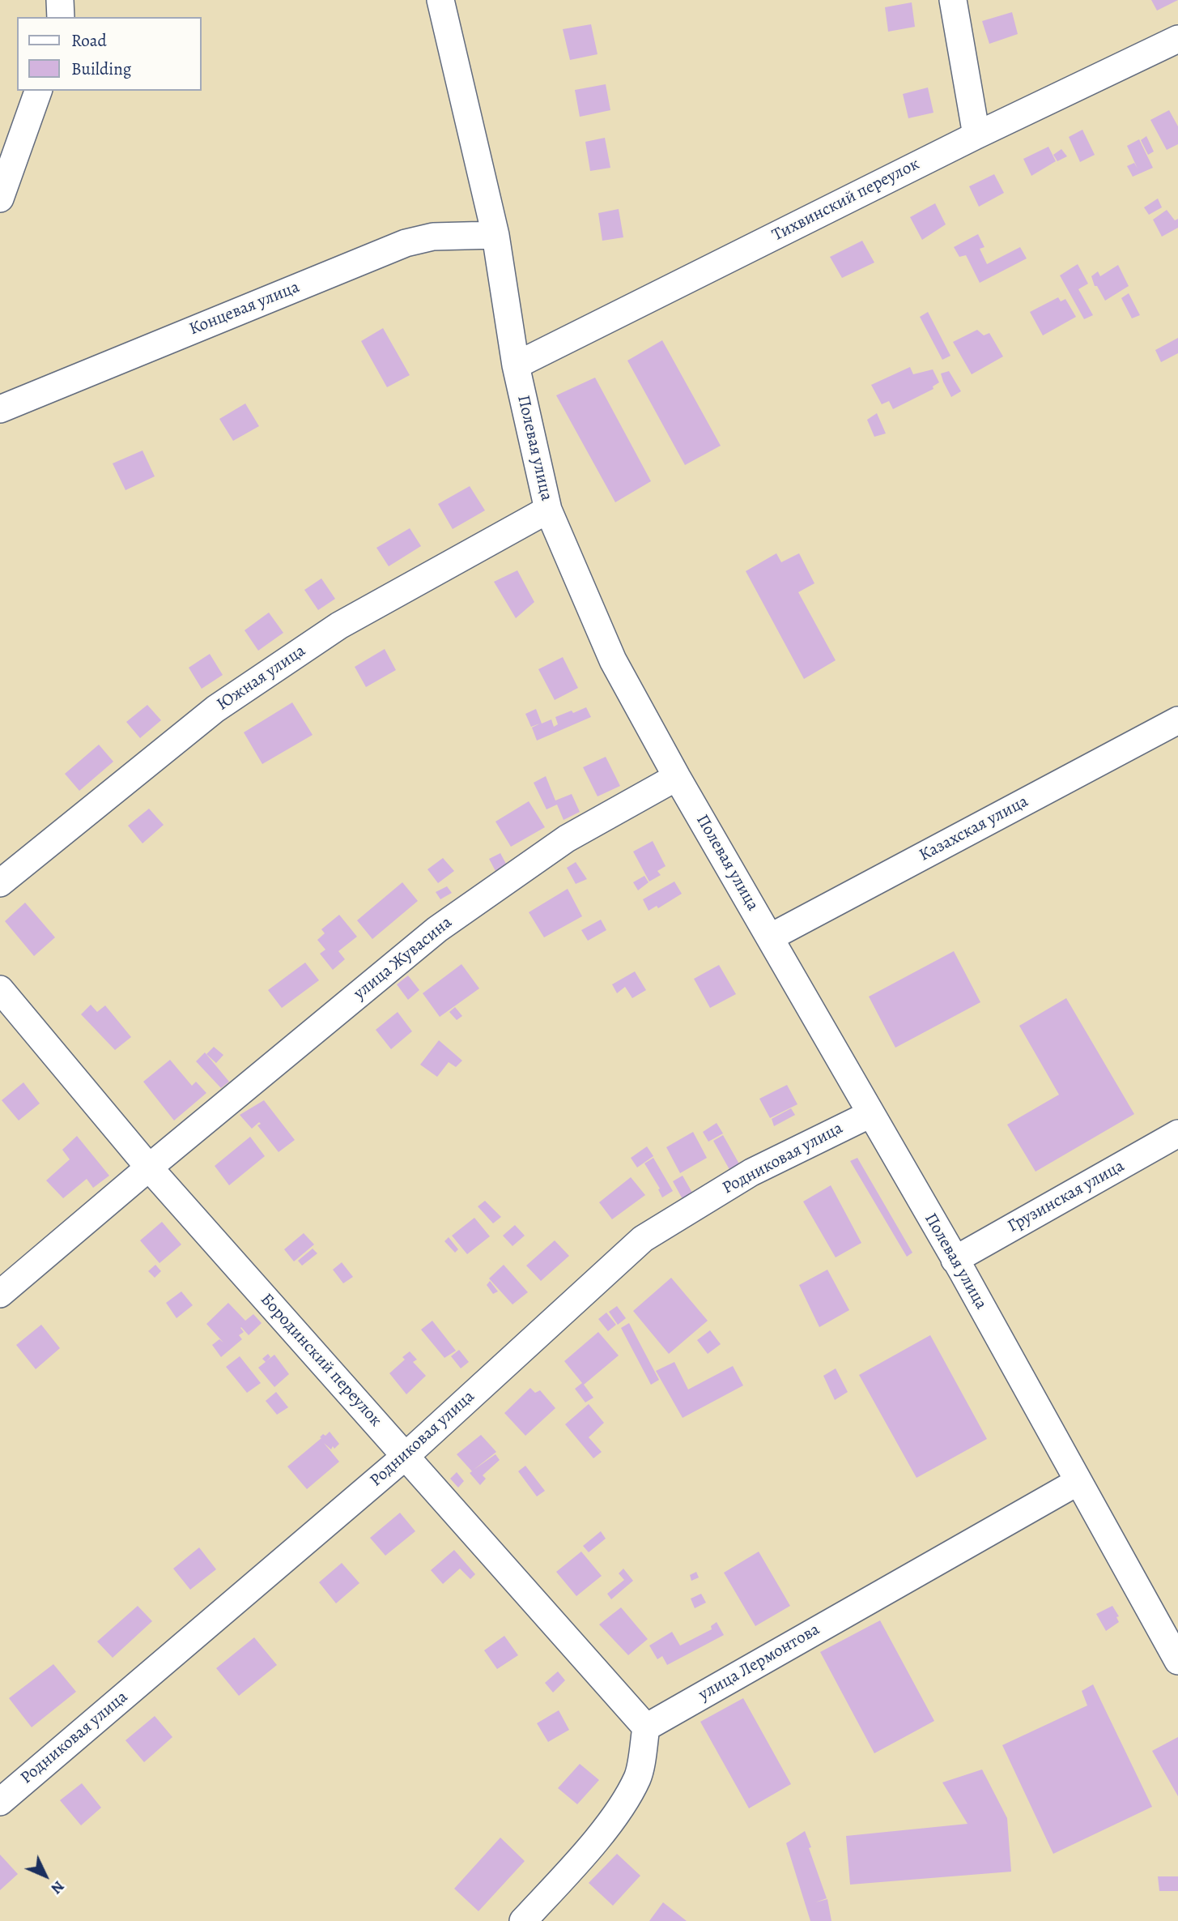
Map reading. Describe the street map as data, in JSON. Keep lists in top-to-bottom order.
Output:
{
  "streets": {
    "street": [
      "Тихвинский переулок",
      "Концевая улица",
      "Полевая улица",
      "Южная улица",
      "Казахская улица",
      "улица Жувасина",
      "Родниковая улица",
      "Грузинская улица",
      "Бородинский переулок",
      "улица Лермонтова"
    ]
  },
  "crossings": [
    ["Тихвинский переулок", "Полевая улица"],
    ["Концевая улица", "Полевая улица"],
    ["Полевая улица", "Южная улица"],
    ["Полевая улица", "Казахская улица"],
    ["Полевая улица", "улица Жувасина"],
    ["Полевая улица", "Родниковая улица"],
    ["Полевая улица", "Грузинская улица"],
    ["Полевая улица", "улица Лермонтова"],
    ["улица Жувасина", "Бородинский переулок"],
    ["Родниковая улица", "Бородинский переулок"],
    ["Бородинский переулок", "улица Лермонтова"]
  ],
  "legend": ["Road", "Building"],
  "north": "bottom right"
}
